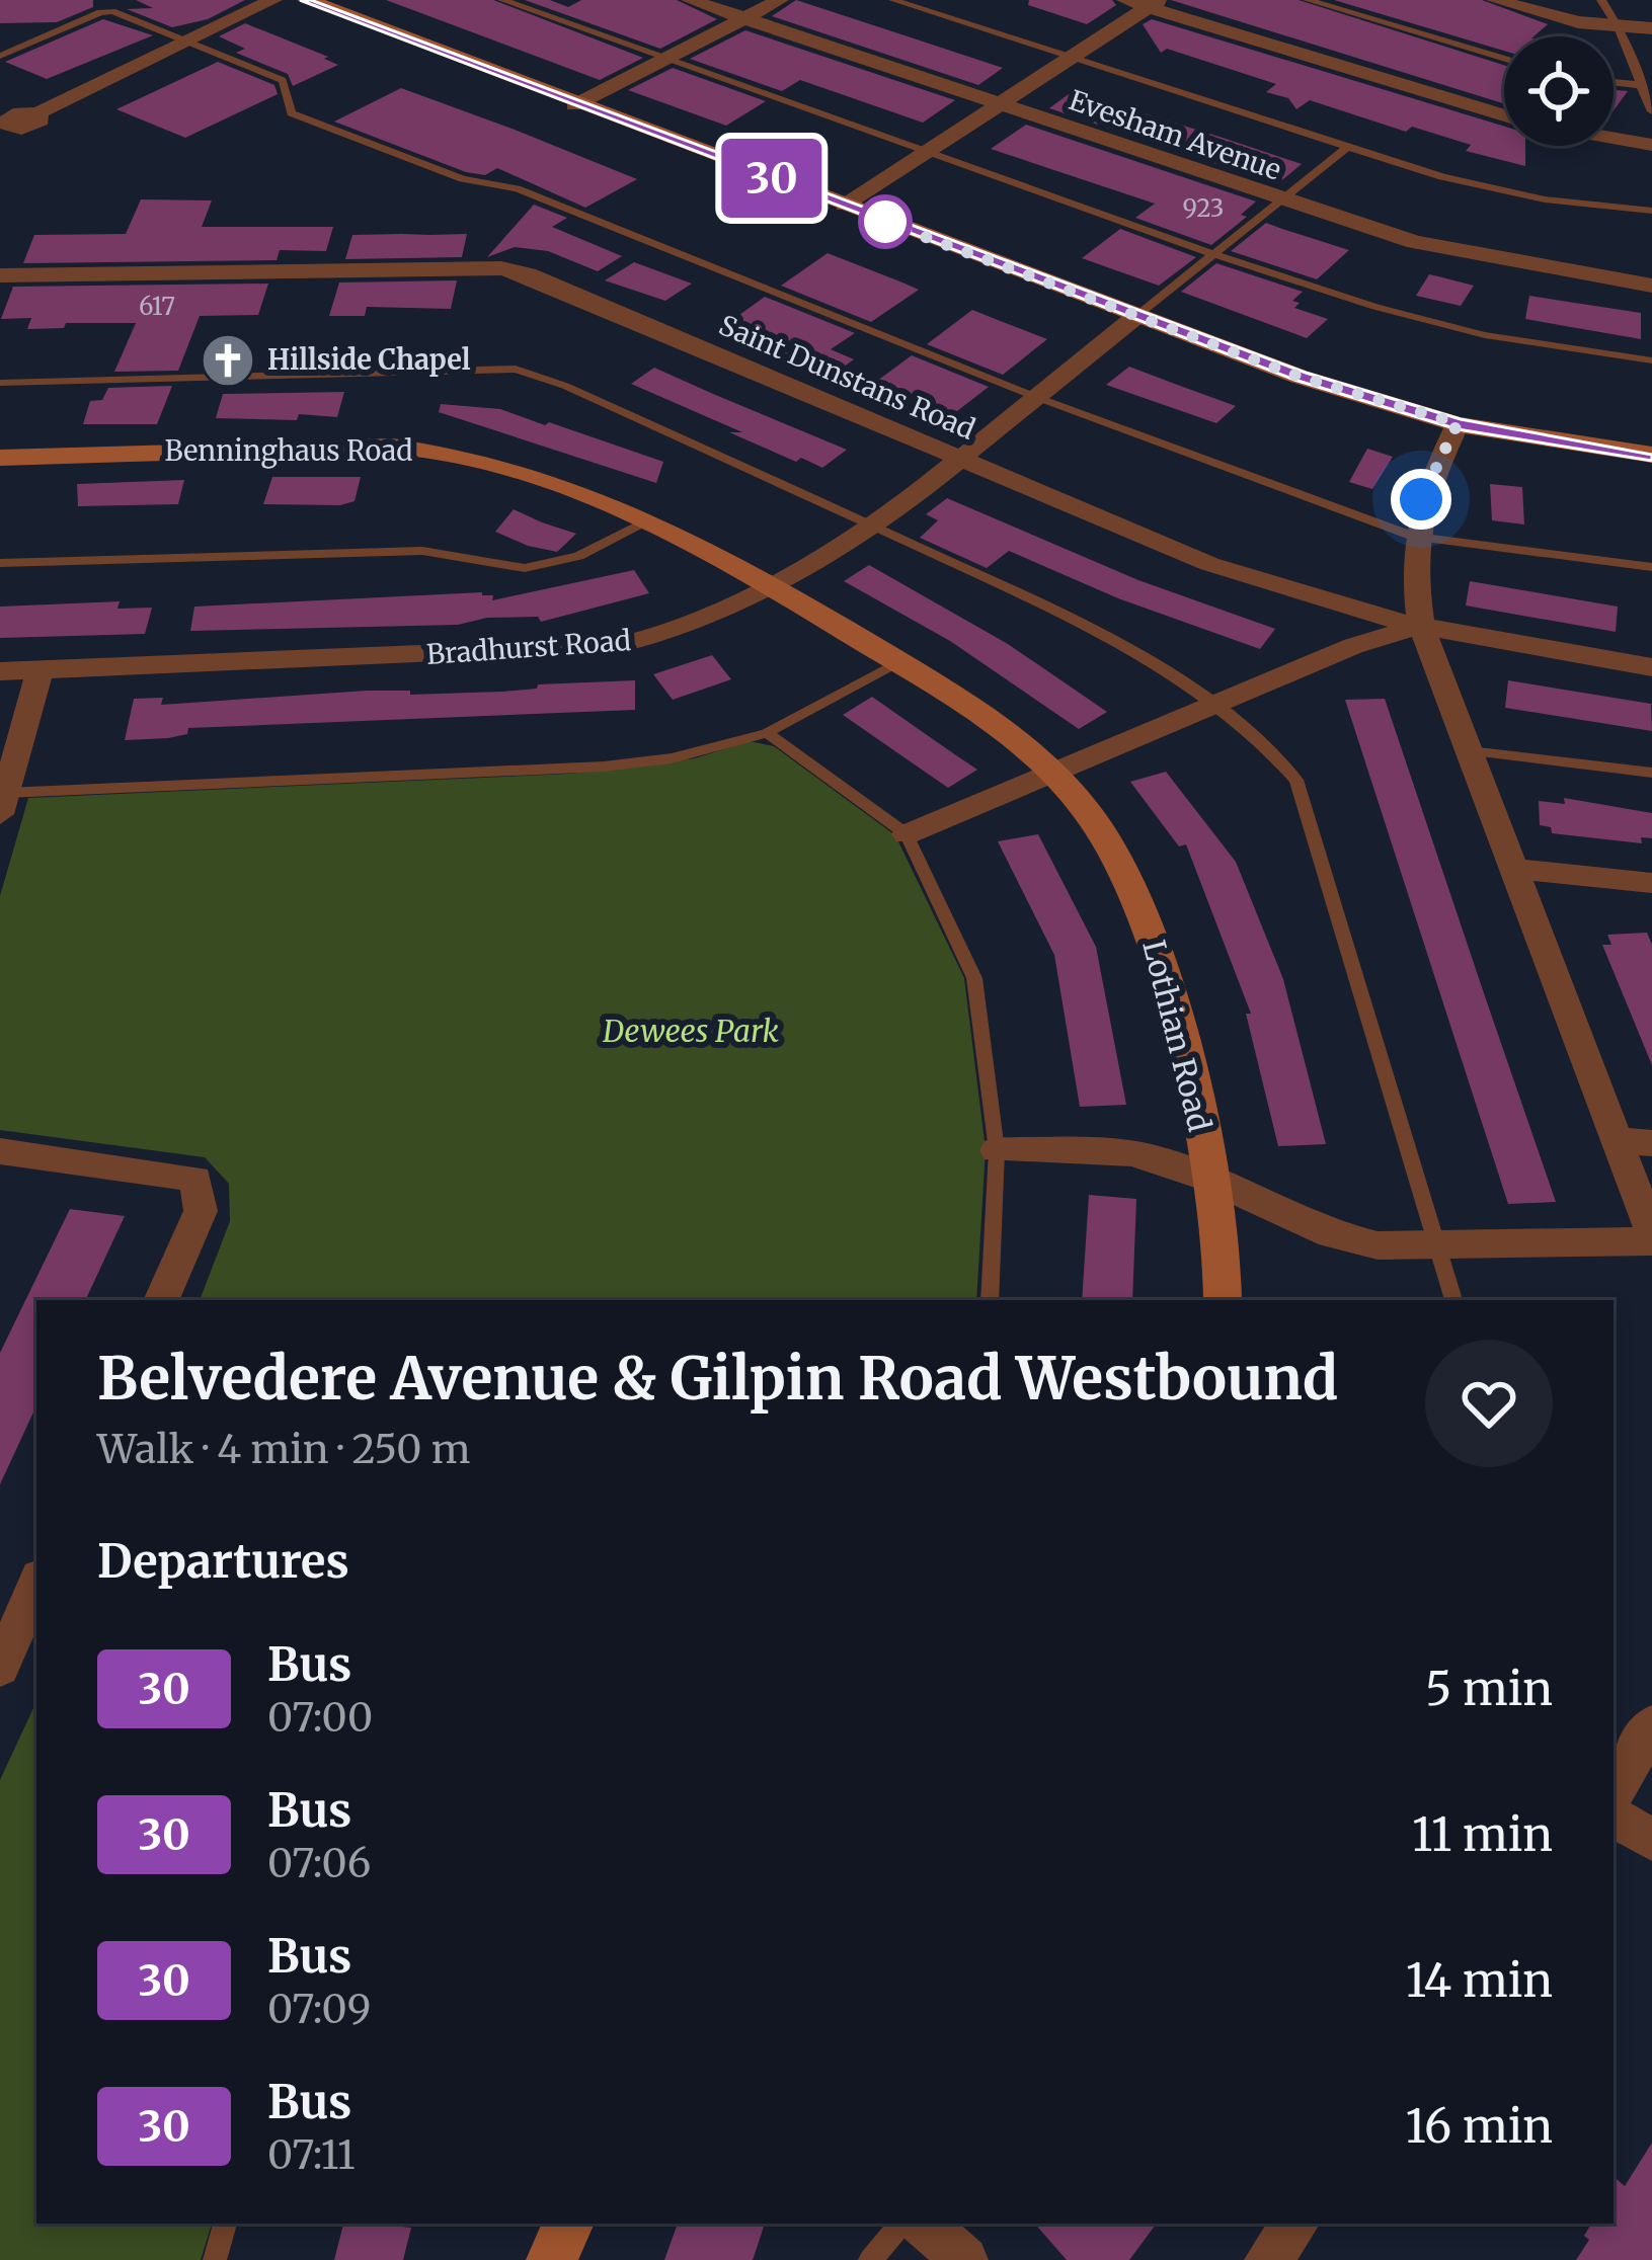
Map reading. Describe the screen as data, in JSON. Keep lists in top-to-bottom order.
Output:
{
  "streets": {
    "main road": ["Benninghaus Road", "Lothian Road"],
    "street": ["Evesham Avenue", "Saint Dunstans Road", "Bradhurst Road"]
  },
  "crossings": [
    ["Saint Dunstans Road", "Bradhurst Road"],
    ["Benninghaus Road", "Bradhurst Road"],
    ["Benninghaus Road", "Lothian Road"],
    ["Bradhurst Road", "Lothian Road"]
  ],
  "parks": ["Dewees Park"],
  "places": {
    "church": ["Hillside Chapel"]
  },
  "lines": ["bus line 30"],
  "house_numbers": ["923", "617"],
  "page": {
    "on_map": "30",
    "heading": [
      ["Belvedere Avenue & Gilpin Road Westbound", "Walk · 4 min · 250 m"],
      "Departures"
    ],
    "list": [
      {
        "mark": "30",
        "name": "Bus",
        "note": "07:00",
        "value": "5 min"
      },
      {
        "mark": "30",
        "name": "Bus",
        "note": "07:06",
        "value": "11 min"
      },
      {
        "mark": "30",
        "name": "Bus",
        "note": "07:09",
        "value": "14 min"
      },
      {
        "mark": "30",
        "name": "Bus",
        "note": "07:11",
        "value": "16 min"
      }
    ]
  }
}
